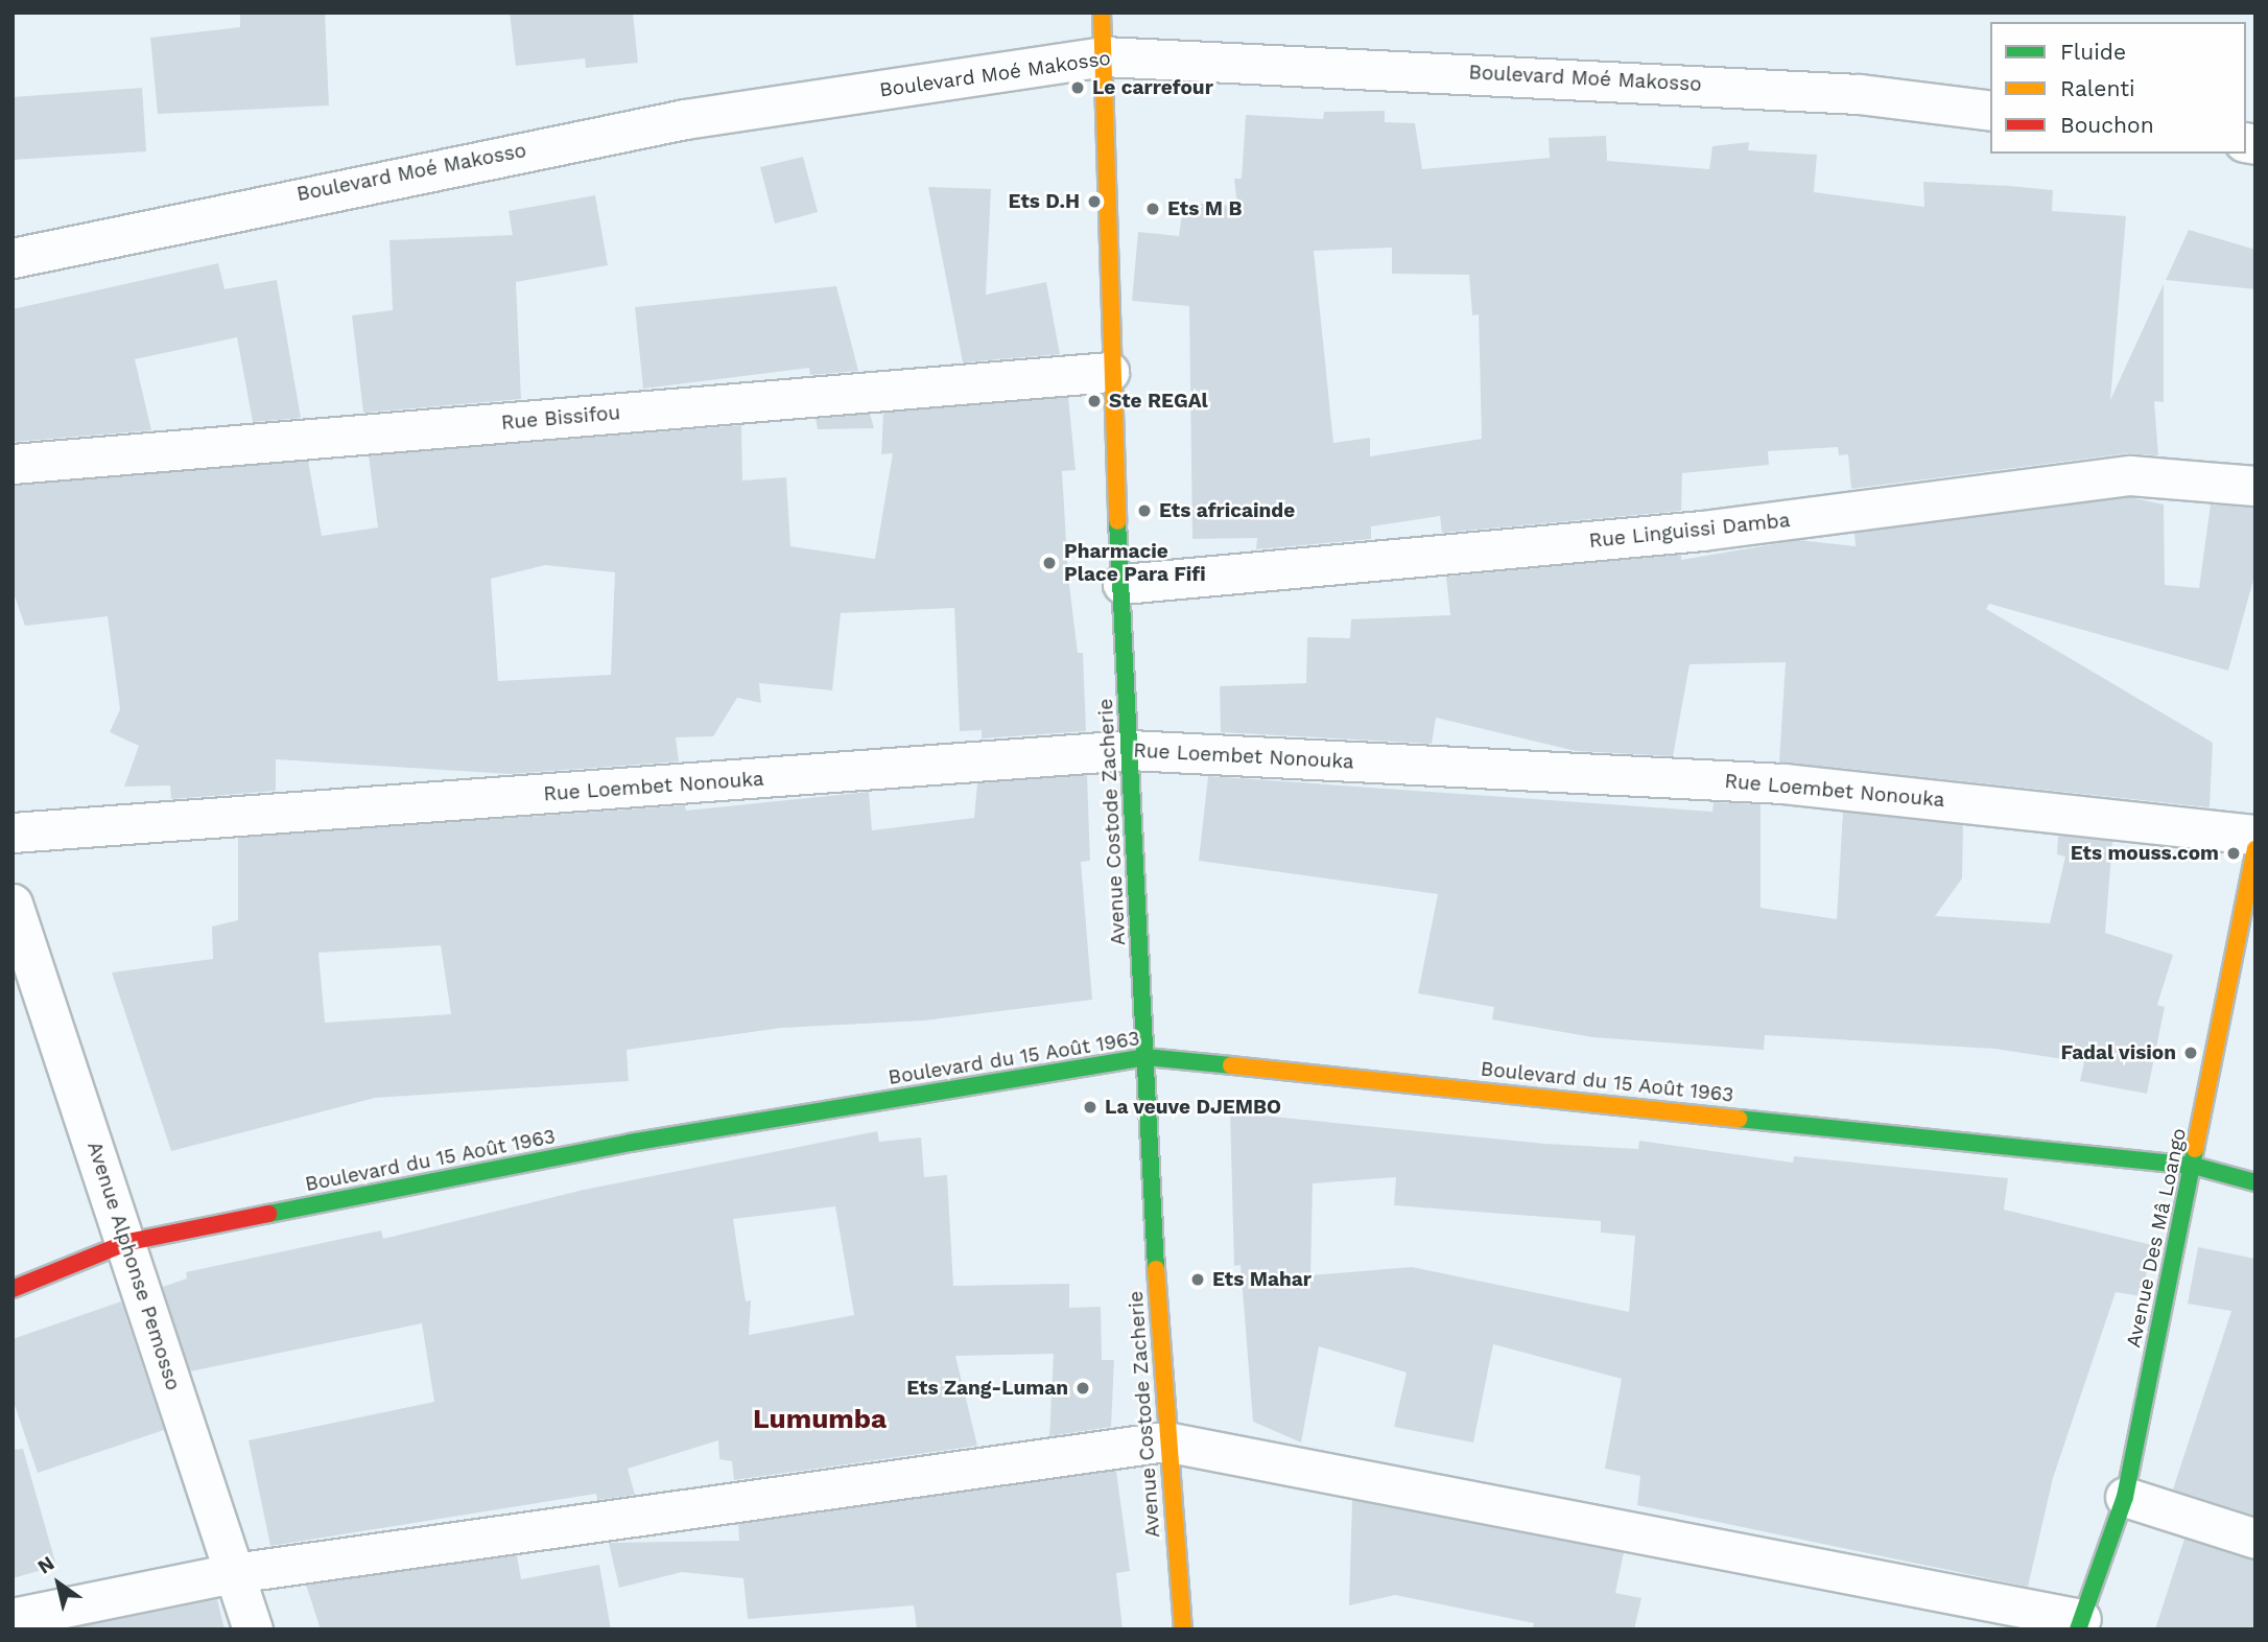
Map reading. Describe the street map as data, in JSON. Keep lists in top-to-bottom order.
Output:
{
  "streets": {
    "street": [
      "Boulevard Moé Makosso",
      "Rue Bissifou",
      "Rue Linguissi Damba",
      "Rue Loembet Nonouka",
      "Avenue Costode Zacherie",
      "Boulevard du 15 Août 1963",
      "Avenue Des Mâ Loango",
      "Avenue Alphonse Pemosso"
    ]
  },
  "crossings": [
    ["Boulevard Moé Makosso", "Avenue Costode Zacherie"],
    ["Rue Bissifou", "Avenue Costode Zacherie"],
    ["Rue Linguissi Damba", "Avenue Costode Zacherie"],
    ["Rue Loembet Nonouka", "Avenue Costode Zacherie"],
    ["Avenue Costode Zacherie", "Boulevard du 15 Août 1963"],
    ["Boulevard du 15 Août 1963", "Avenue Des Mâ Loango"],
    ["Boulevard du 15 Août 1963", "Avenue Alphonse Pemosso"]
  ],
  "districts": ["Lumumba"],
  "places": [
    "Le carrefour",
    "Ets D.H",
    "Ets M B",
    "Ste REGAl",
    "Ets africainde",
    "Pharmacie Place Para Fifi",
    "Ets mouss.com",
    "Fadal vision",
    "La veuve DJEMBO",
    "Ets Mahar",
    "Ets Zang-Luman"
  ],
  "legend": ["Fluide", "Ralenti", "Bouchon"],
  "north": "top left"
}
